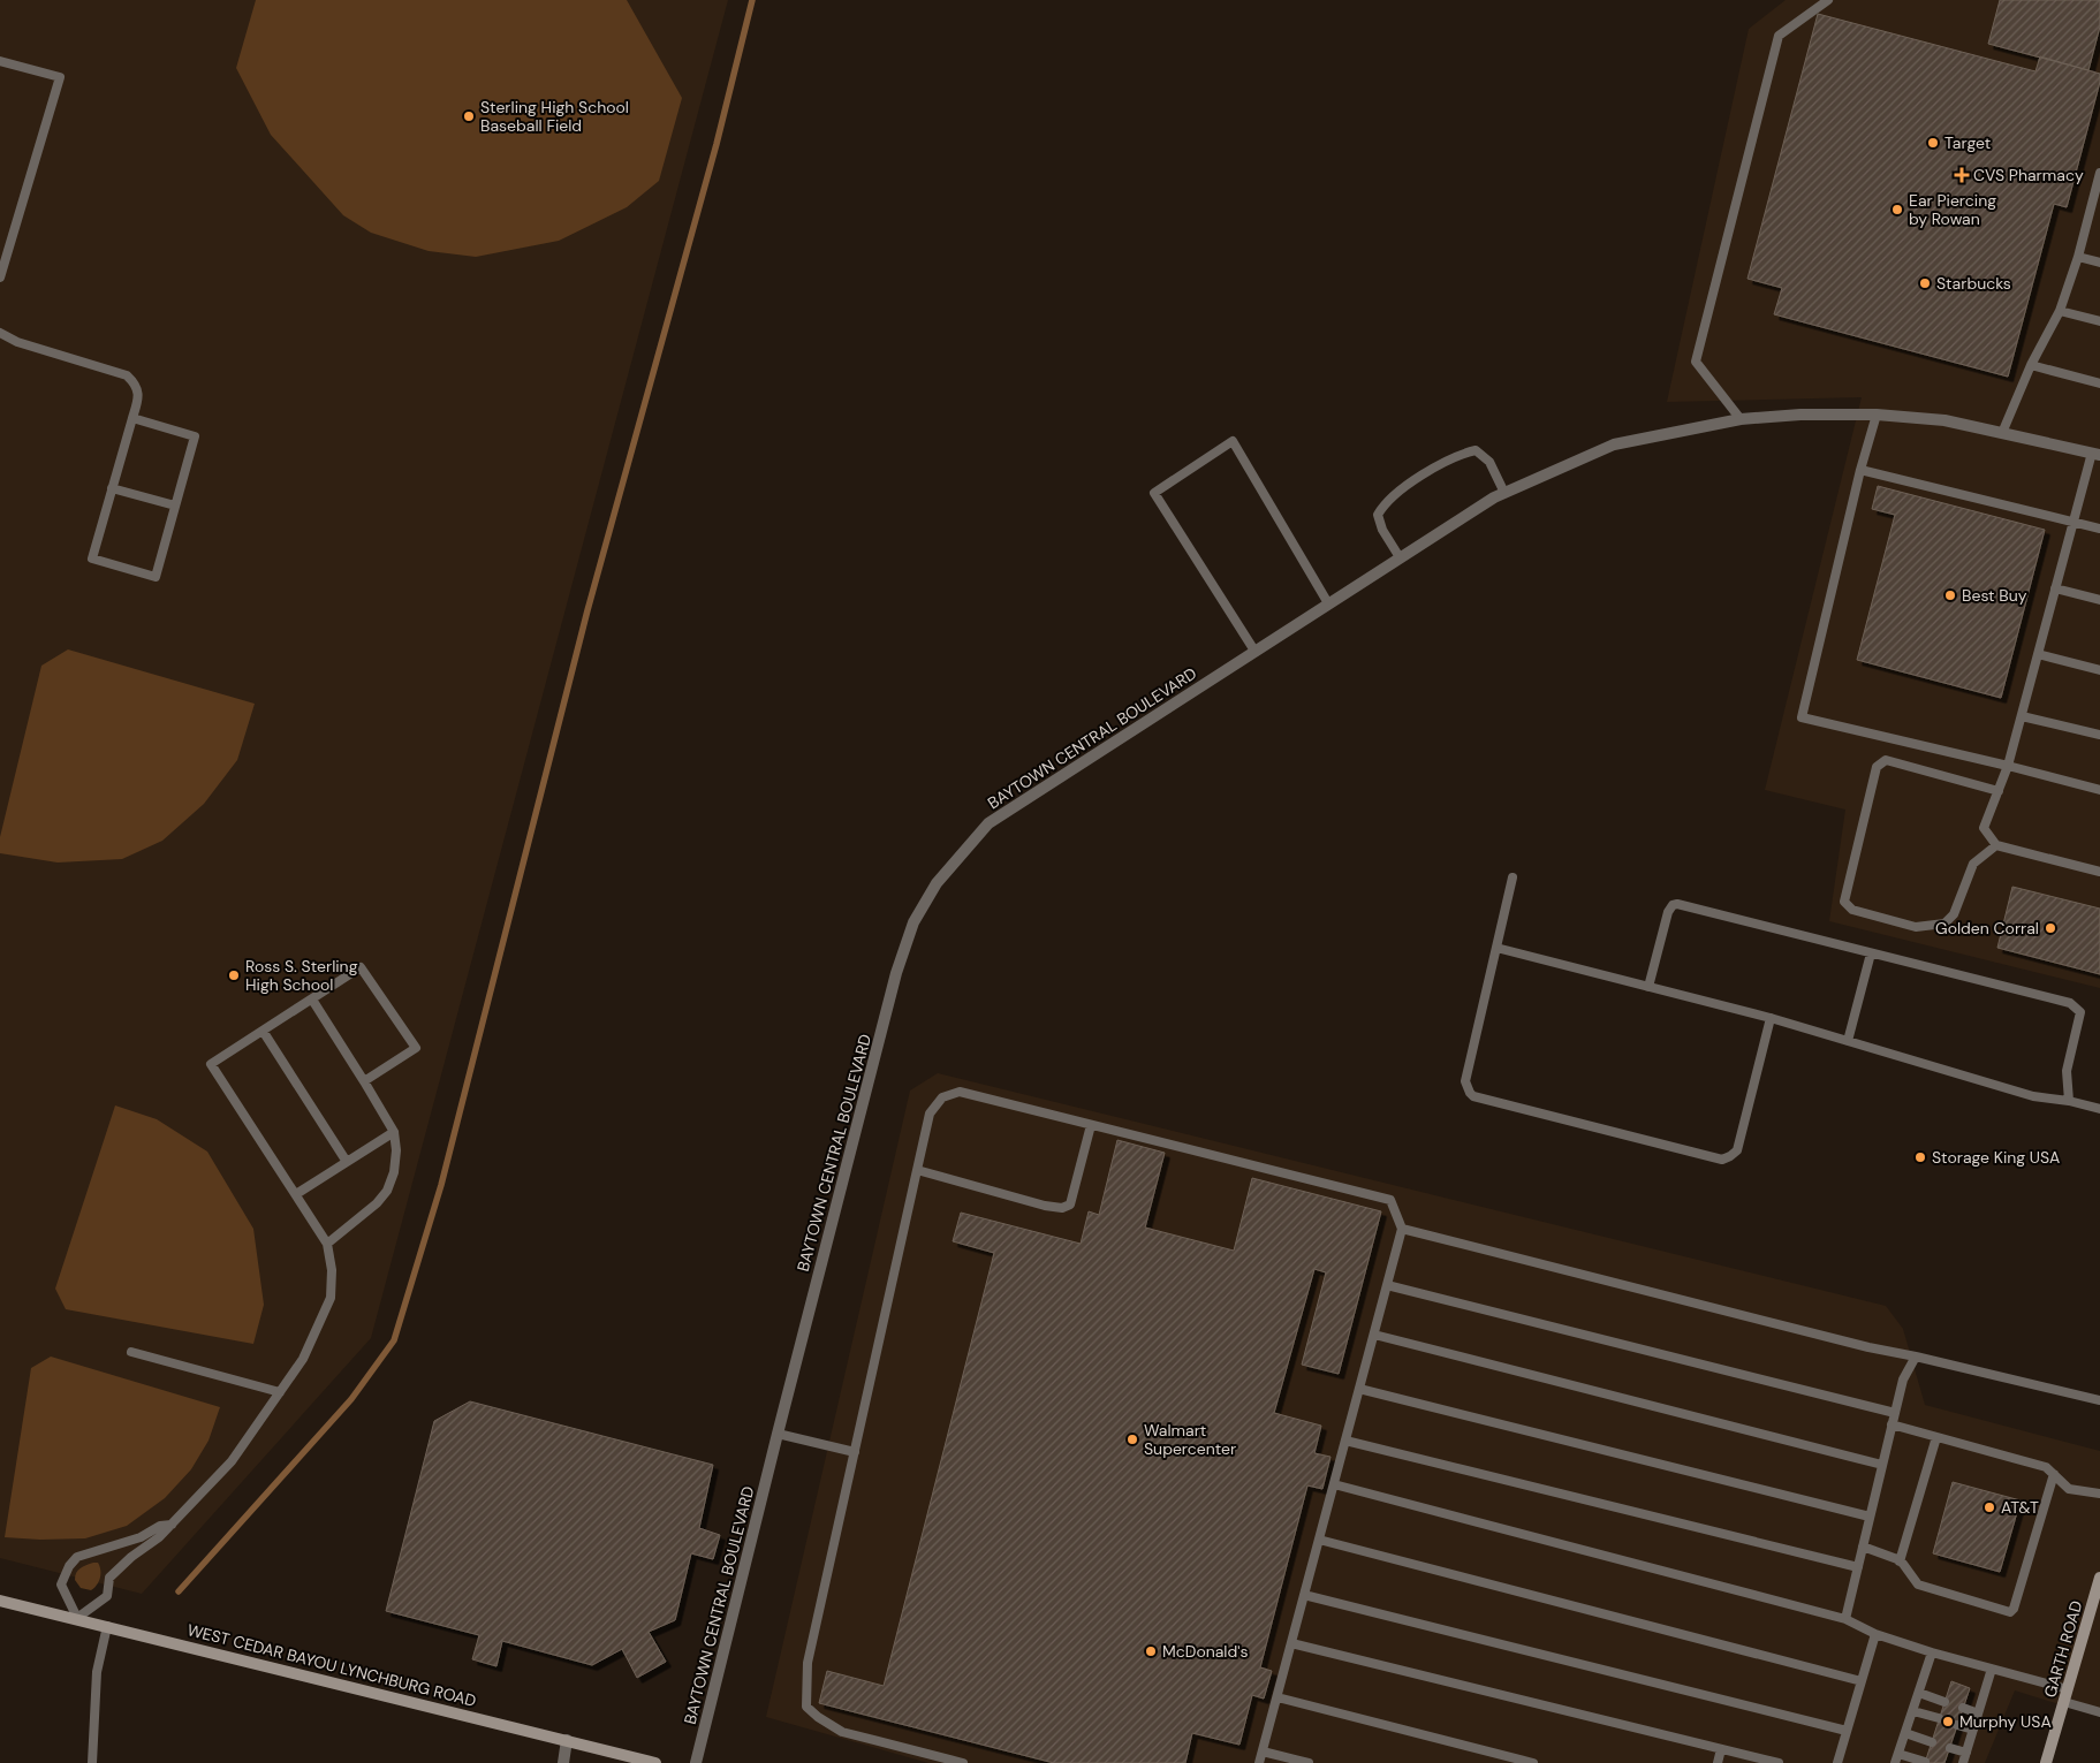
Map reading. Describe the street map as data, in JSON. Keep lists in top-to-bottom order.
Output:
{
  "streets": {
    "main road": ["GARTH ROAD", "WEST CEDAR BAYOU LYNCHBURG ROAD"],
    "street": ["BAYTOWN CENTRAL BOULEVARD"]
  },
  "places": {
    "other": [
      "Sterling High School Baseball Field",
      "Target",
      "Ear Piercing by Rowan",
      "Starbucks",
      "Best Buy",
      "Golden Corral",
      "Ross S. Sterling High School",
      "Storage King USA",
      "Walmart Supercenter",
      "AT&T",
      "McDonald's",
      "Murphy USA"
    ],
    "health": ["CVS Pharmacy"]
  }
}
